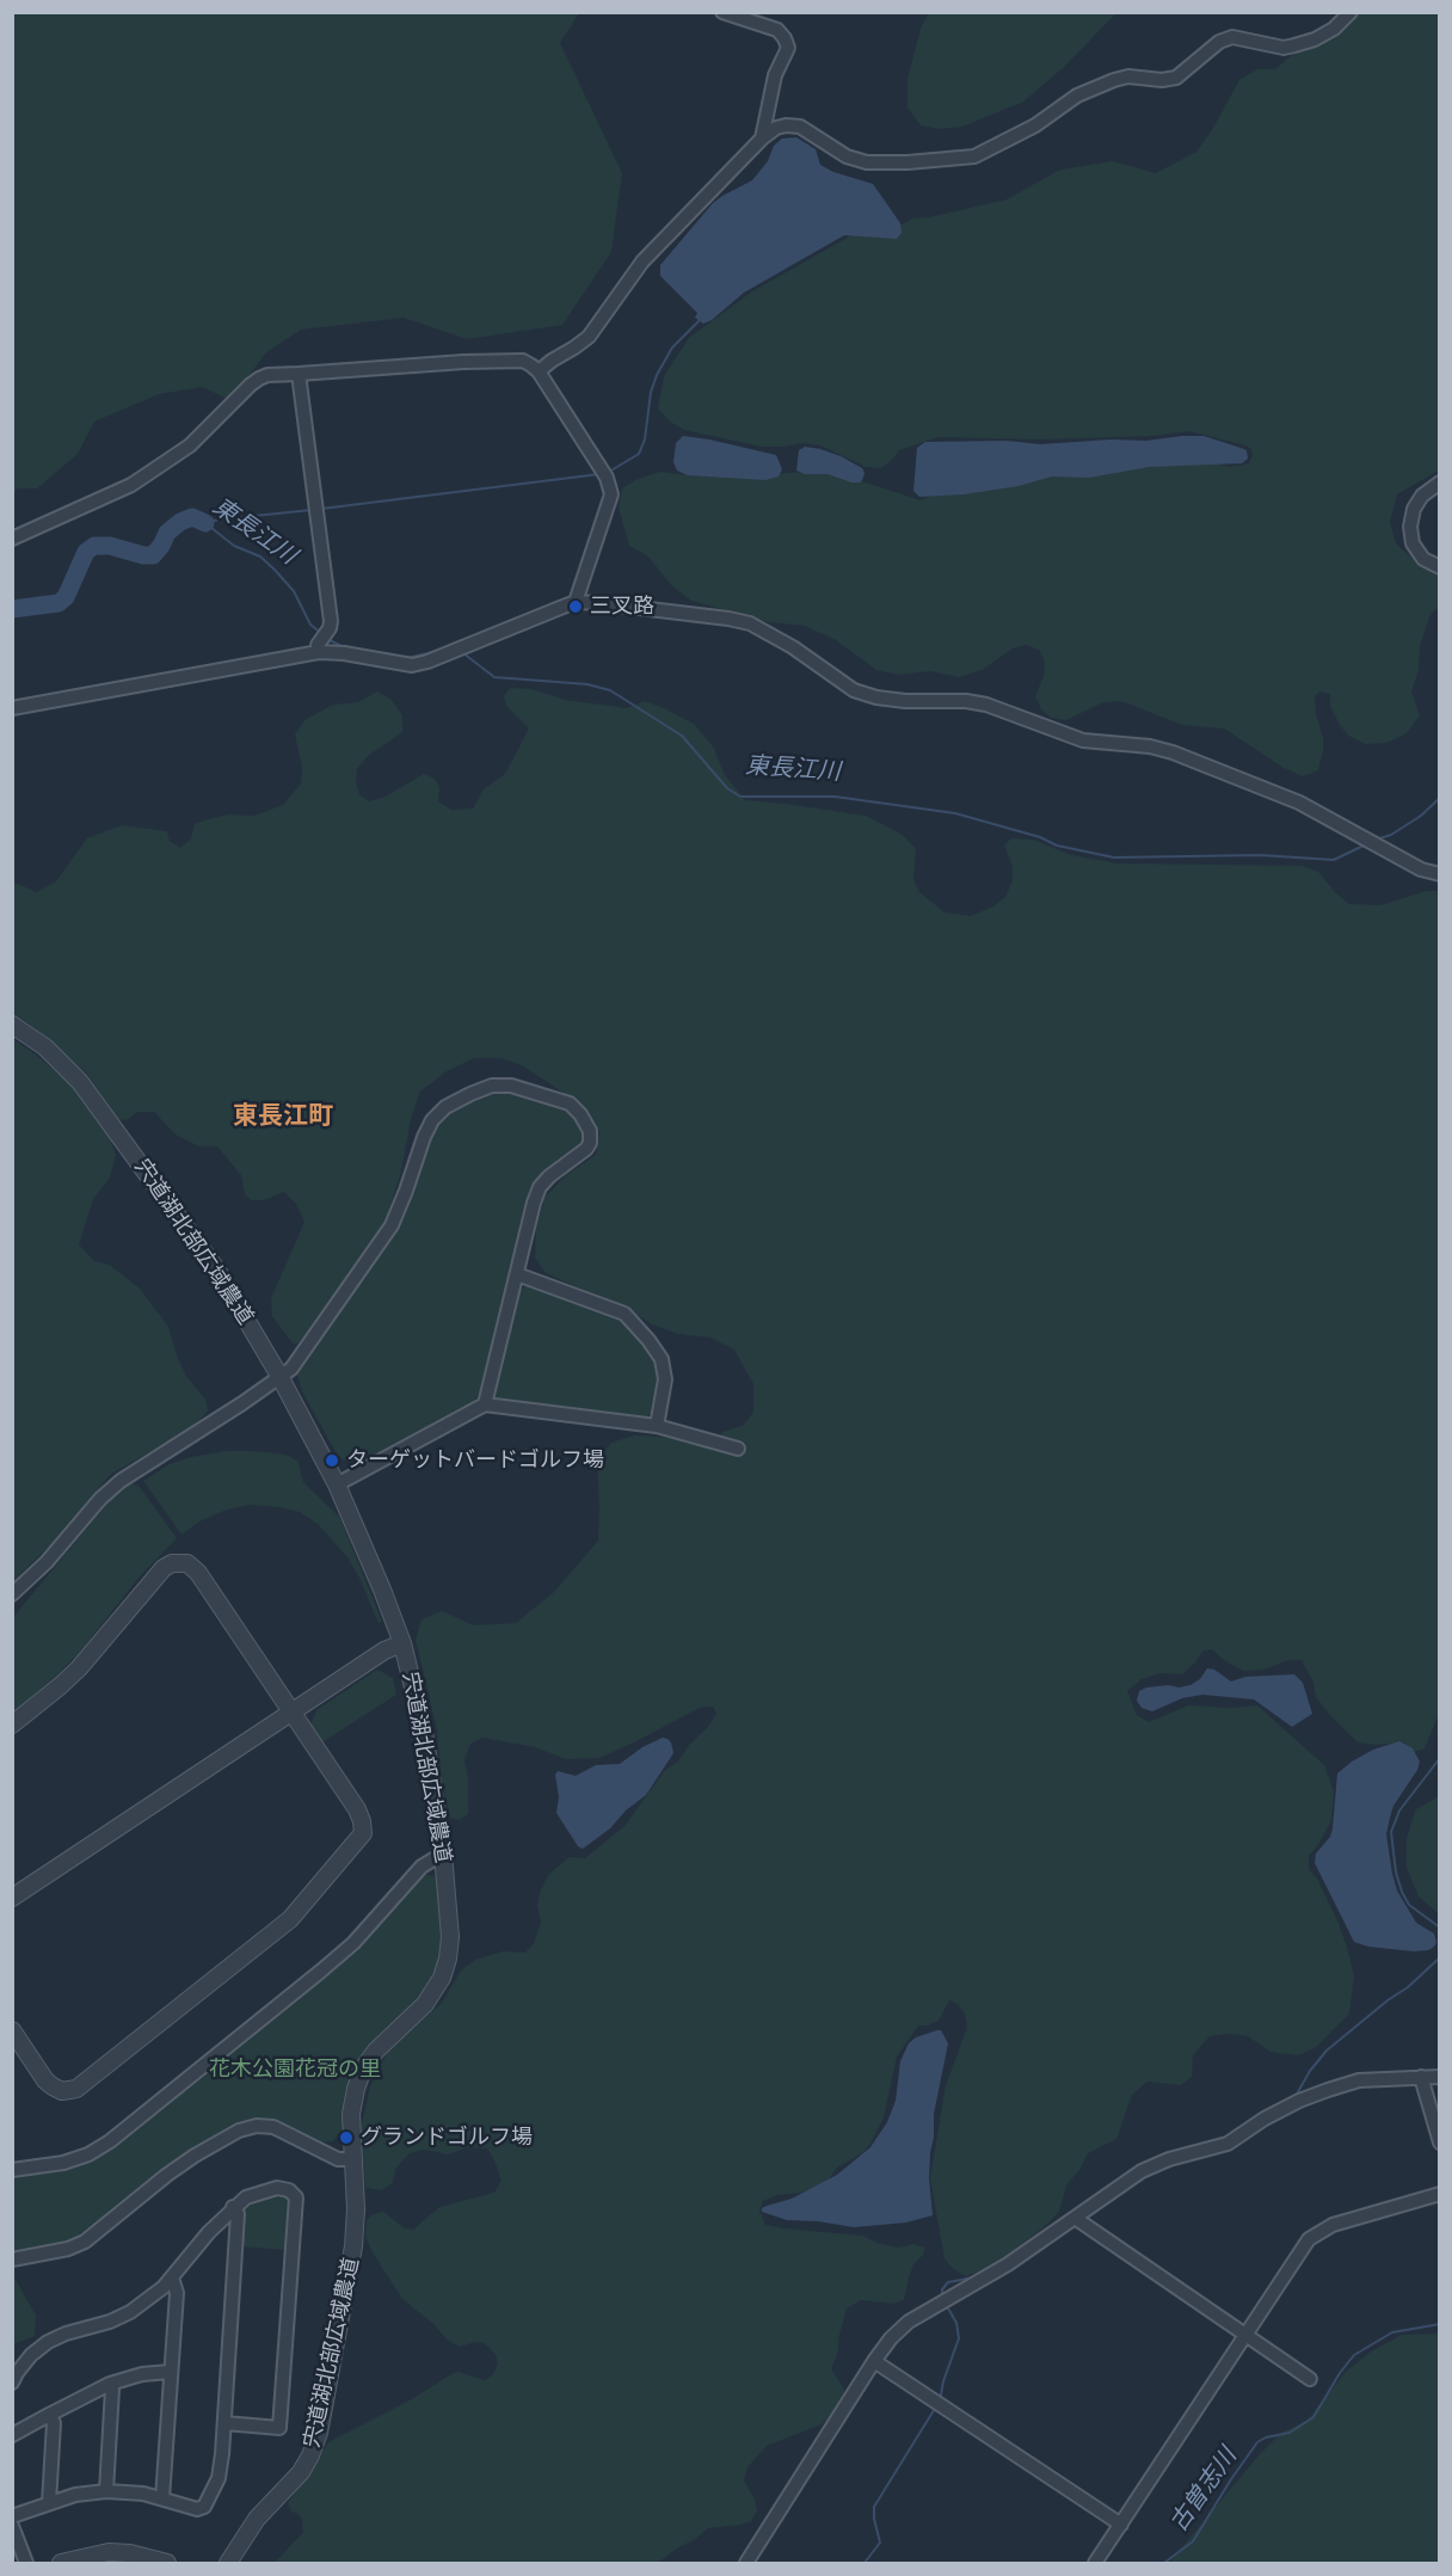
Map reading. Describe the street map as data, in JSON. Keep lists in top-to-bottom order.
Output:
{
  "streets": {
    "street": ["宍道湖北部広域農道"]
  },
  "districts": ["東長江町"],
  "water": ["東長江川", "古曽志川"],
  "parks": ["花木公園花冠の里"],
  "places": ["三叉路", "ターゲットバードゴルフ場", "グランドゴルフ場"]
}
